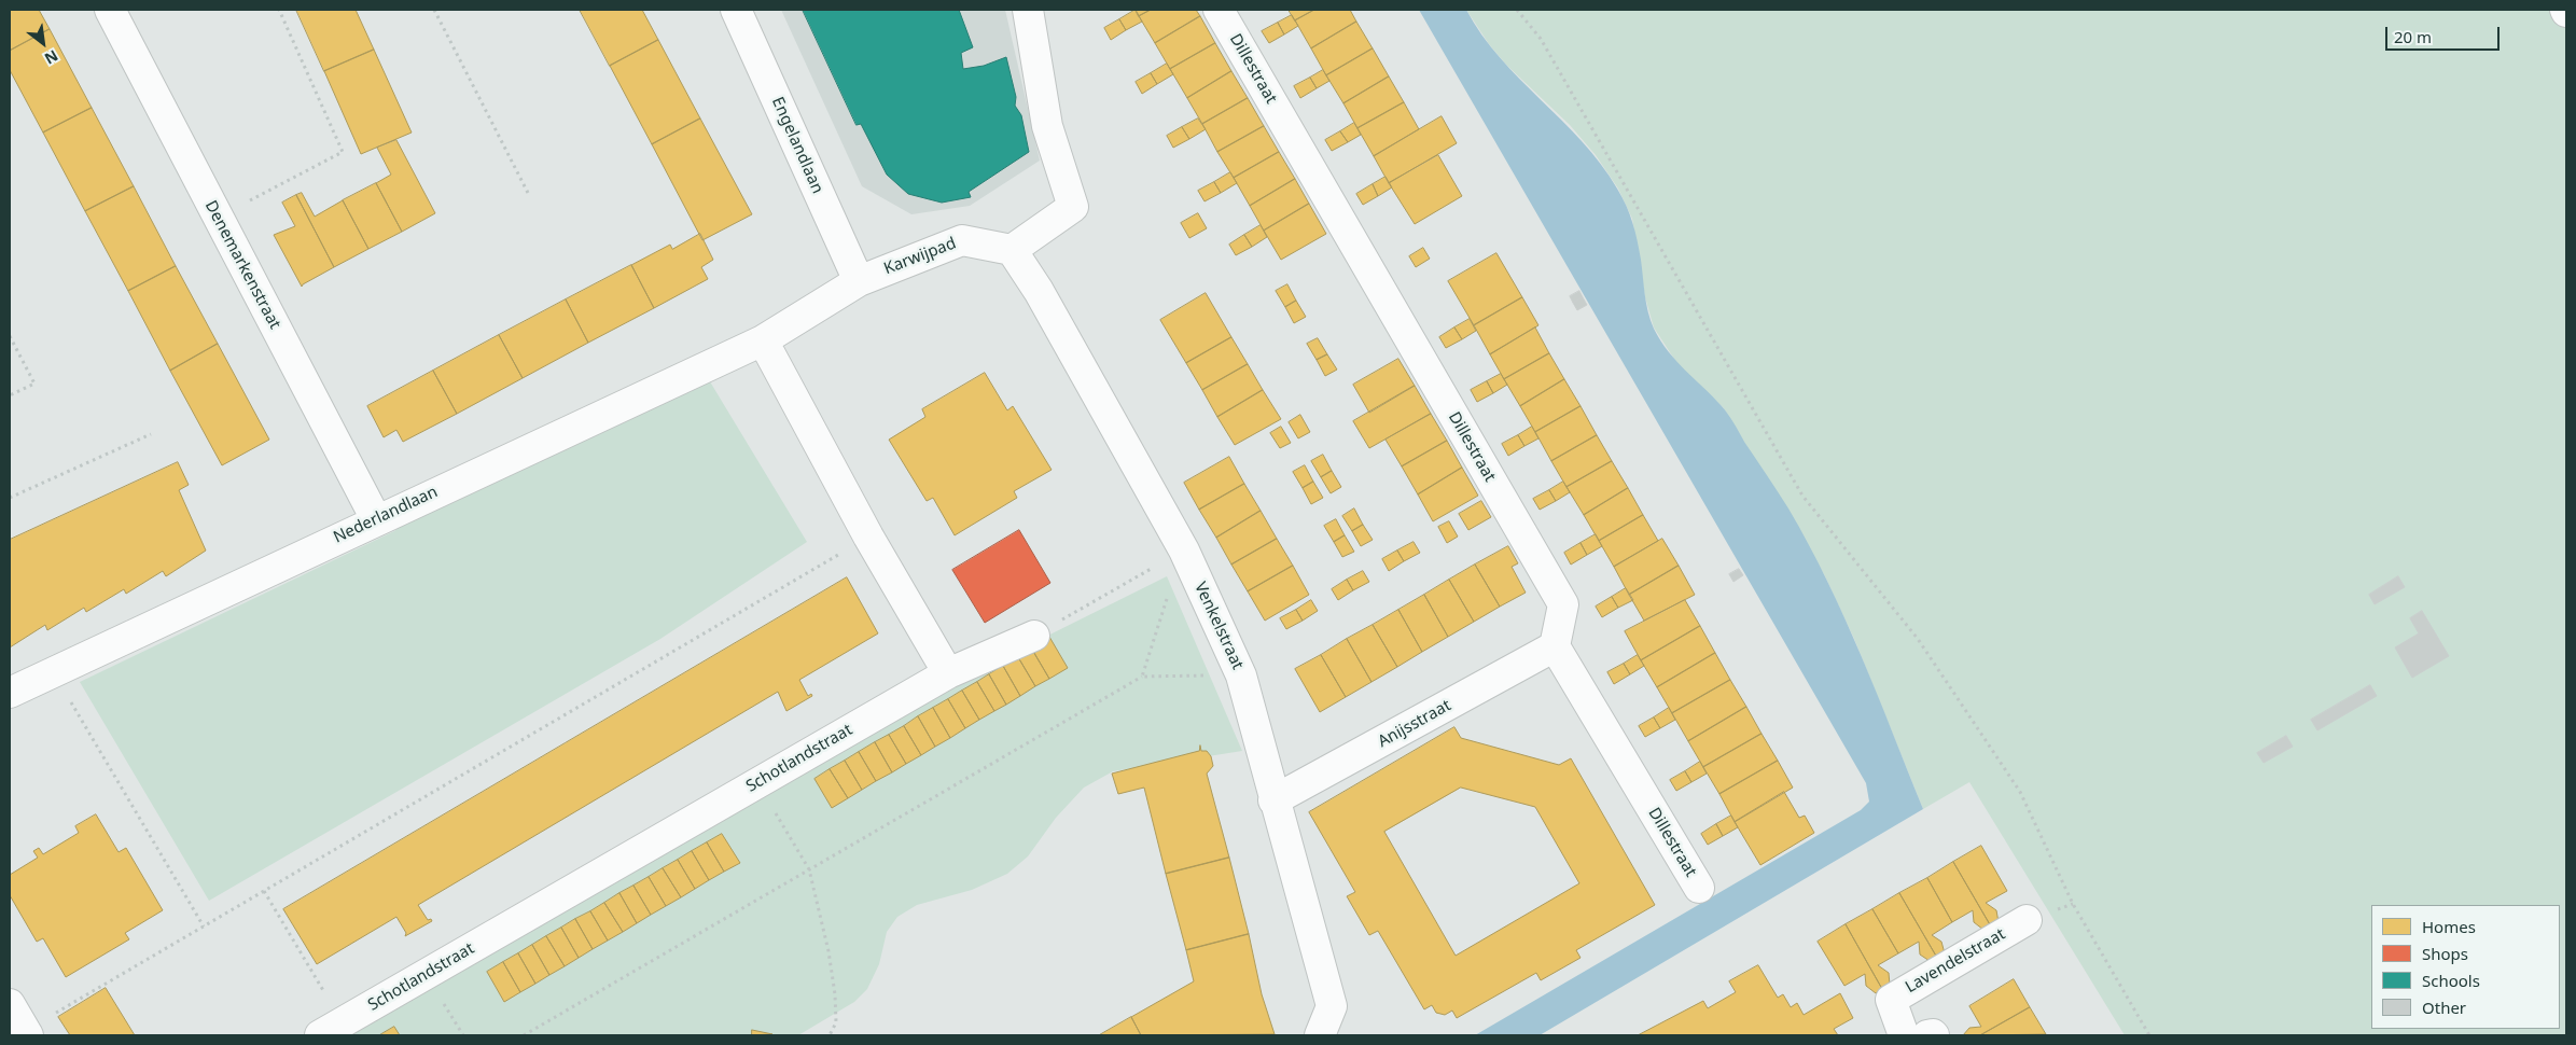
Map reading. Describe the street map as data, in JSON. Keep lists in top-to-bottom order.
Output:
{
  "streets": {
    "street": [
      "Dillestraat",
      "Engelandlaan",
      "Karwijpad",
      "Denemarkenstraat",
      "Nederlandlaan",
      "Venkelstraat",
      "Anijsstraat",
      "Schotlandstraat",
      "Lavendelstraat"
    ]
  },
  "crossings": [
    ["Dillestraat", "Anijsstraat"],
    ["Engelandlaan", "Karwijpad"],
    ["Karwijpad", "Nederlandlaan"],
    ["Karwijpad", "Venkelstraat"],
    ["Denemarkenstraat", "Nederlandlaan"],
    ["Venkelstraat", "Anijsstraat"]
  ],
  "legend": [
    "Homes",
    "Shops",
    "Schools",
    "Other"
  ],
  "scale_bar": "20 m",
  "north": "bottom right"
}
